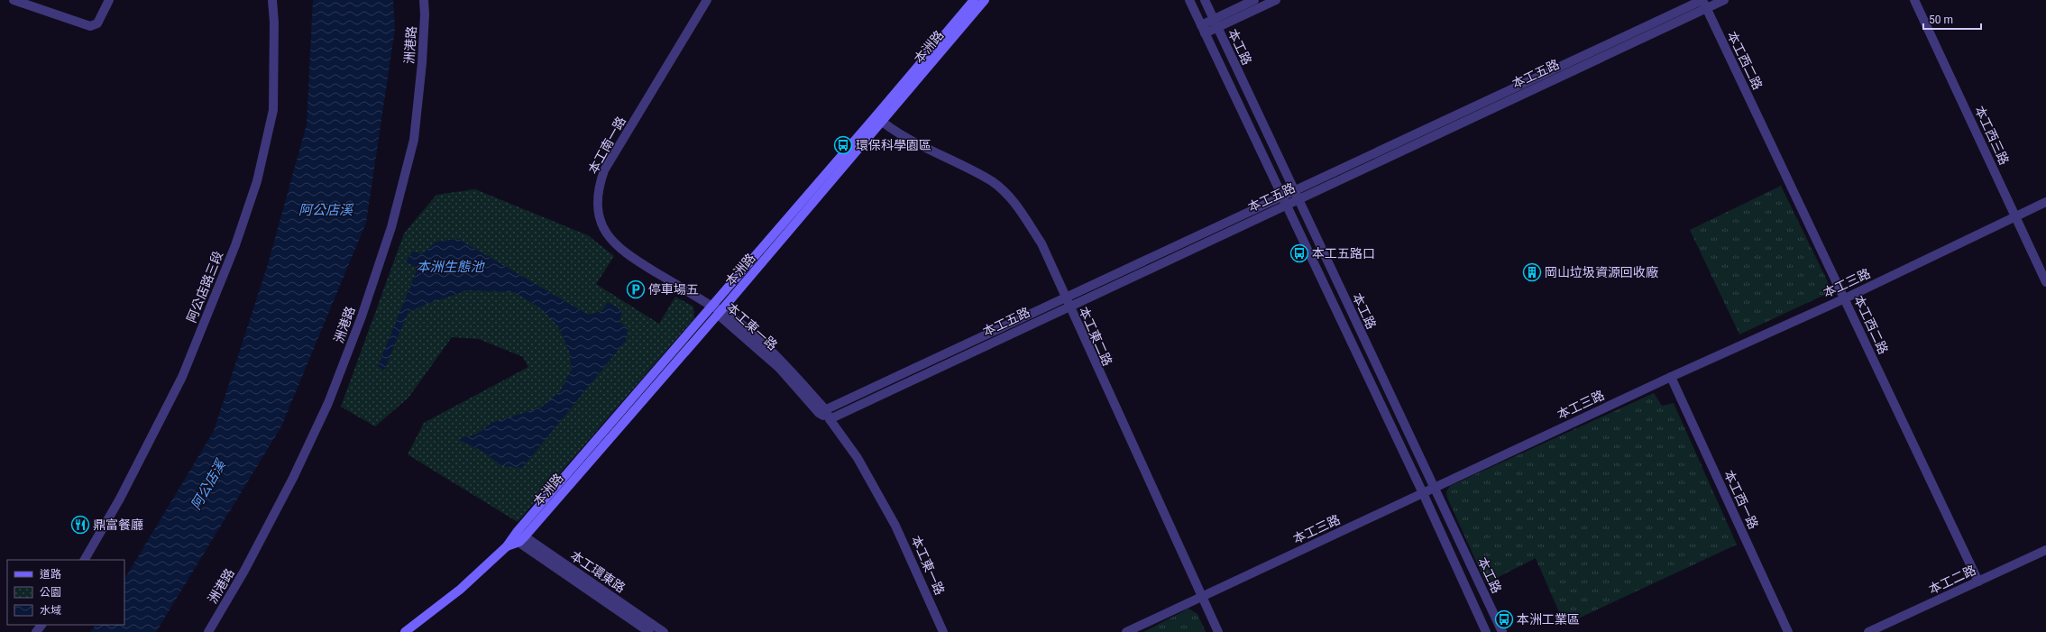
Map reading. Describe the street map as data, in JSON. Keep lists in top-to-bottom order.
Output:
{
  "streets": {
    "main road": ["本洲路"],
    "street": [
      "洲港路",
      "本工路",
      "本工西二路",
      "本工五路",
      "本工西三路",
      "本工南一路",
      "本工三路",
      "阿公店路三段",
      "本工東一路",
      "本工東二路",
      "本工西一路",
      "本工環東路",
      "本工二路"
    ]
  },
  "crossings": [
    ["本洲路", "本工南一路"],
    ["本洲路", "本工東一路"],
    ["本洲路", "本工東二路"],
    ["本洲路", "本工環東路"],
    ["本工路", "本工五路"],
    ["本工路", "本工三路"],
    ["本工西二路", "本工五路"],
    ["本工西二路", "本工三路"],
    ["本工西二路", "本工二路"],
    ["本工五路", "本工東一路"],
    ["本工五路", "本工東二路"],
    ["本工西三路", "本工三路"],
    ["本工南一路", "本工東一路"],
    ["本工三路", "本工東二路"],
    ["本工三路", "本工西一路"]
  ],
  "water": ["阿公店溪", "本洲生態池"],
  "places": {
    "bus stop": ["環保科學園區", "本工五路口", "本洲工業區"],
    "building": ["岡山垃圾資源回收廠"],
    "parking": ["停車場五"],
    "restaurant": ["鼎富餐廳"]
  },
  "legend": ["道路", "公園", "水域"],
  "scale_bar": "50 m"
}
